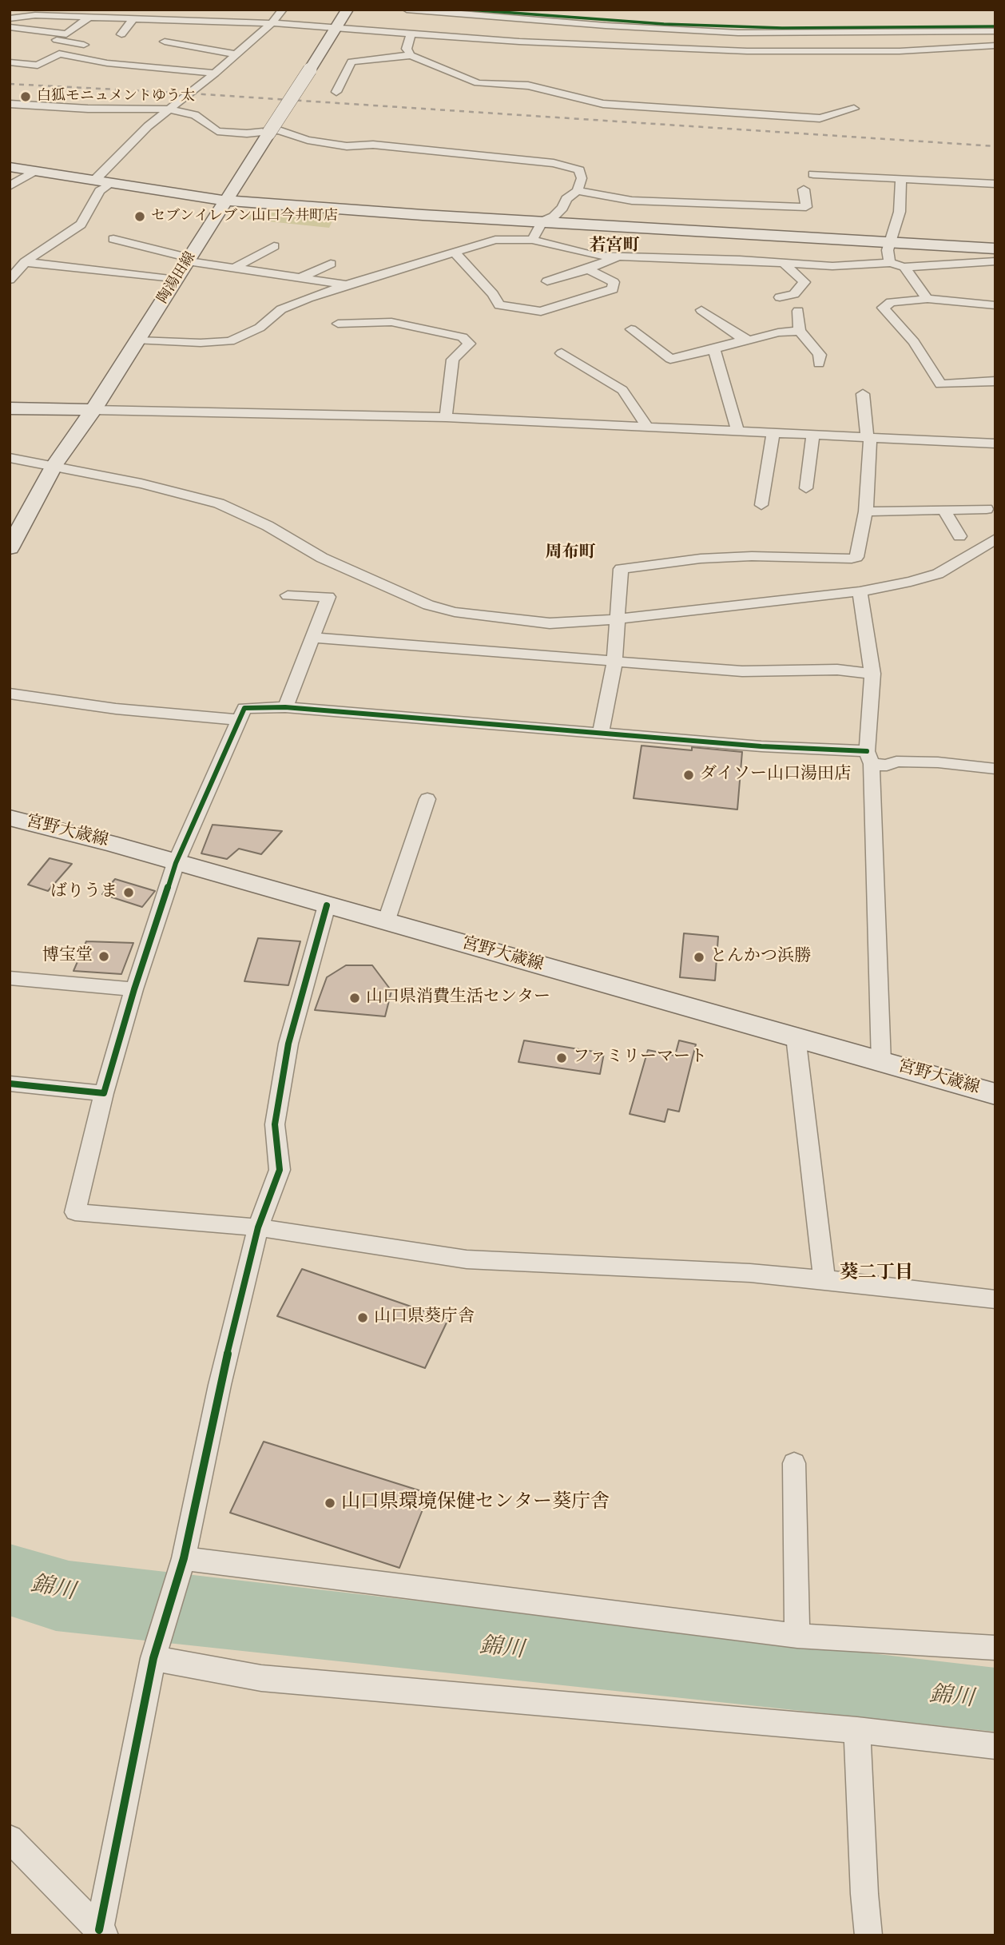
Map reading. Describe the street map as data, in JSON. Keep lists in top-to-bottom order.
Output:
{
  "streets": {
    "main road": ["陶湯田線", "宮野大歳線"]
  },
  "districts": ["若宮町", "周布町", "葵二丁目"],
  "water": ["錦川"],
  "places": [
    "白狐モニュメントゆう太",
    "セブンイレブン山口今井町店",
    "ダイソー山口湯田店",
    "ばりうま",
    "博宝堂",
    "とんかつ浜勝",
    "山口県消費生活センター",
    "ファミリーマート",
    "山口県葵庁舎",
    "山口県環境保健センター葵庁舎"
  ]
}
